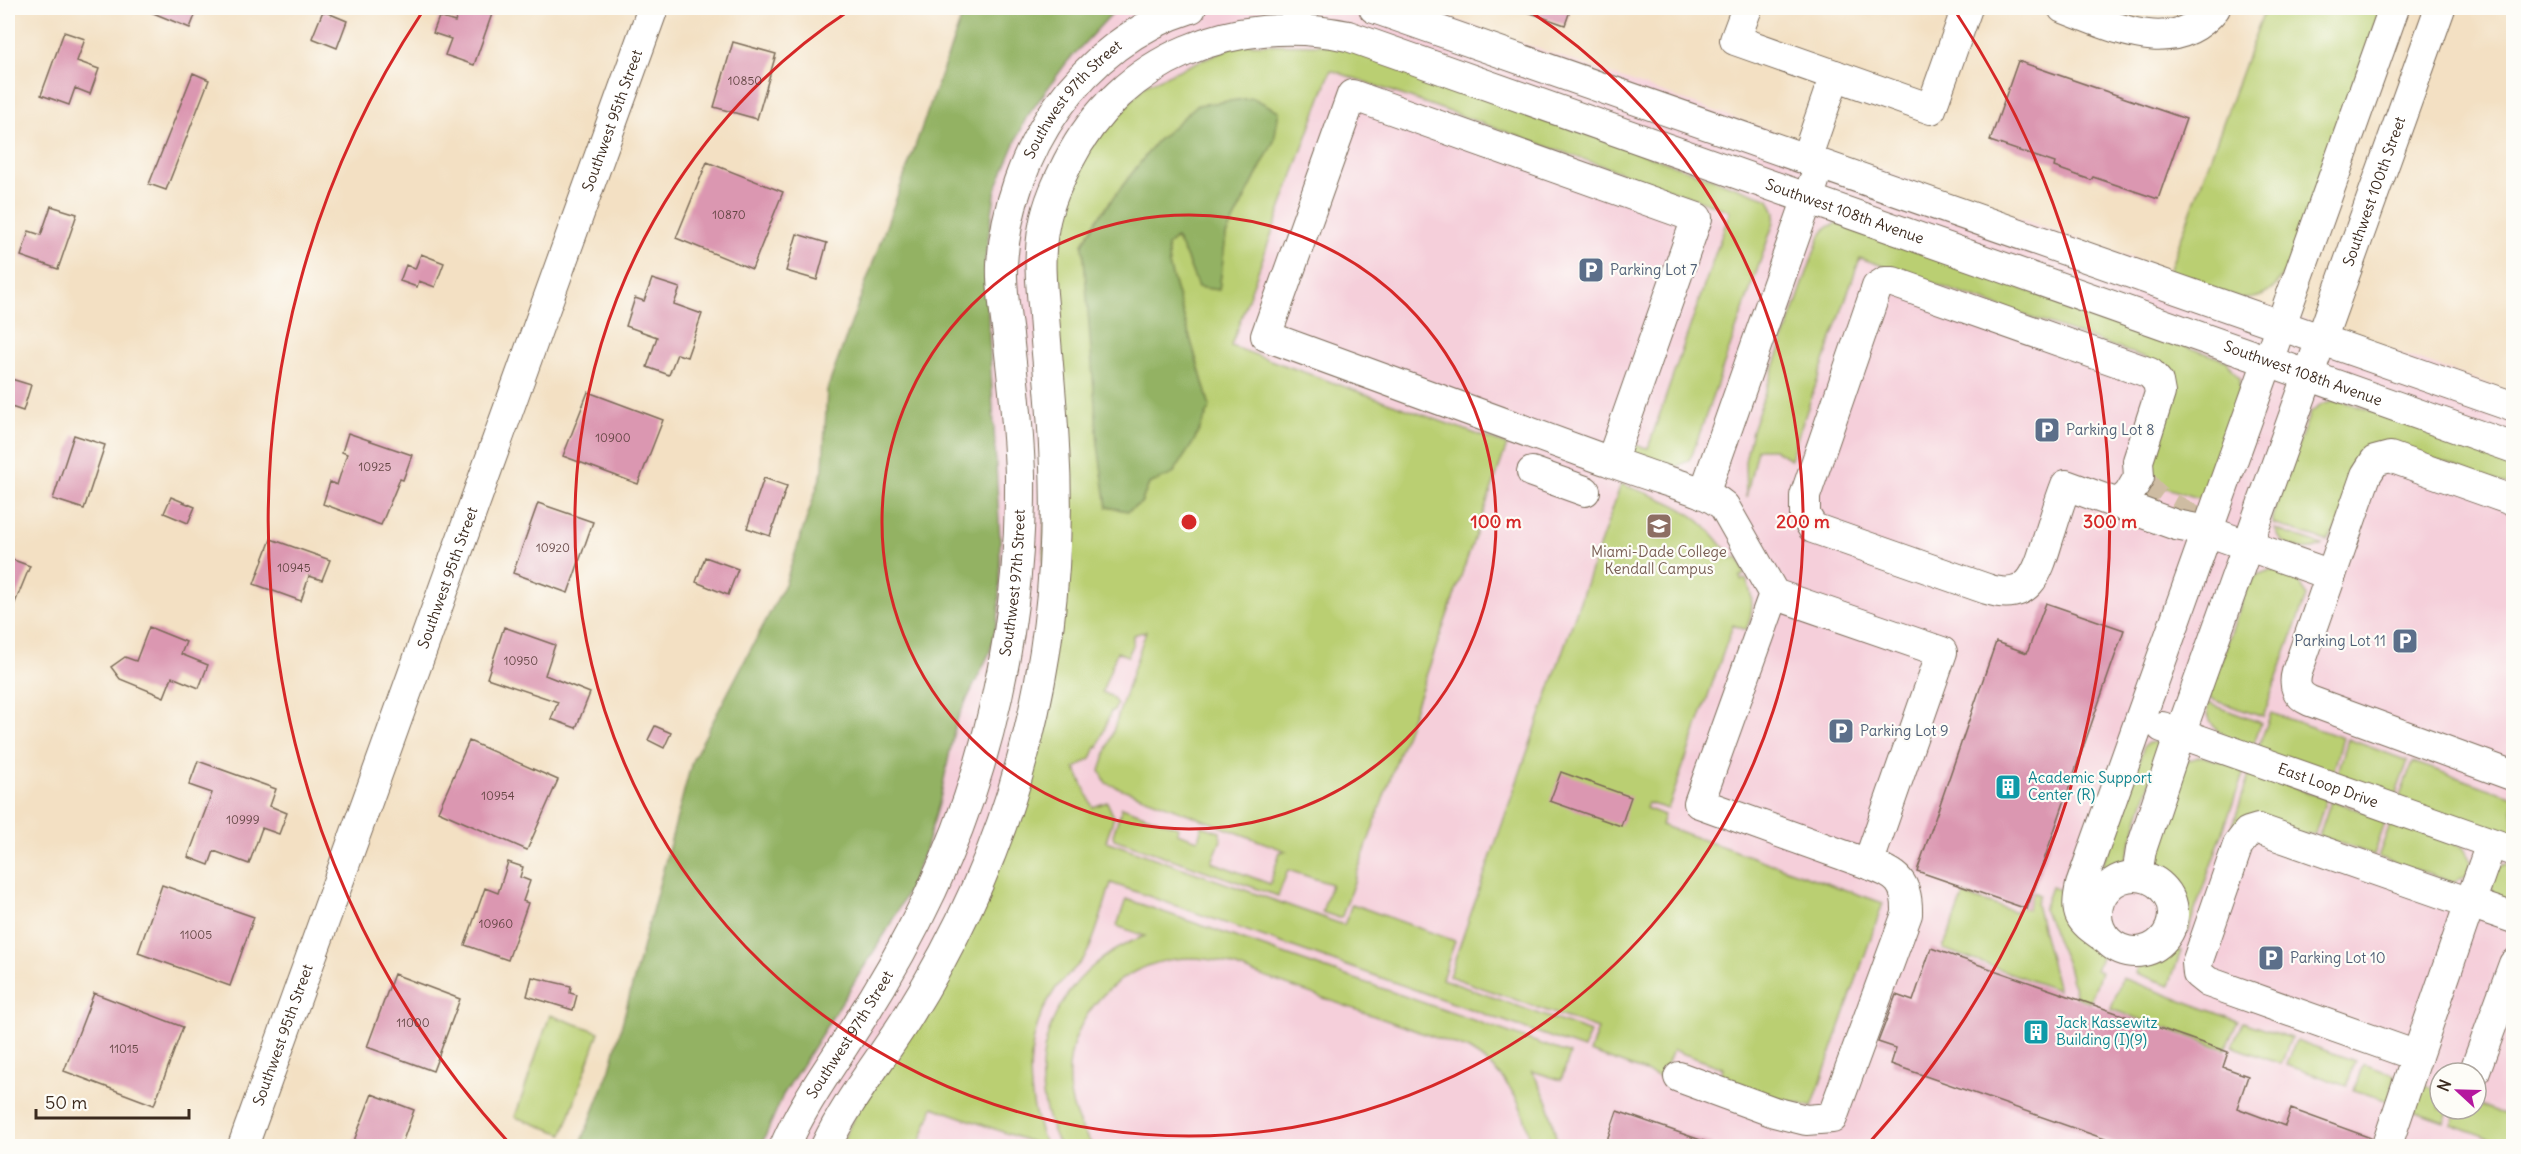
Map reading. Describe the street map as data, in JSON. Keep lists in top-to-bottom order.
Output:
{
  "streets": {
    "street": [
      "Southwest 97th Street",
      "Southwest 95th Street",
      "Southwest 100th Street",
      "Southwest 108th Avenue",
      "East Loop Drive"
    ]
  },
  "crossings": [
    ["Southwest 97th Street", "Southwest 108th Avenue"],
    ["Southwest 100th Street", "Southwest 108th Avenue"],
    ["Southwest 100th Street", "East Loop Drive"]
  ],
  "places": {
    "parking": [
      "Parking Lot 7",
      "Parking Lot 8",
      "Parking Lot 11",
      "Parking Lot 9",
      "Parking Lot 10"
    ],
    "school or university": ["Miami-Dade College Kendall Campus"],
    "building": ["Academic Support Center (R)", "Jack Kassewitz Building (I)(9)"]
  },
  "house_numbers": [
    "10850",
    "10870",
    "10900",
    "10925",
    "10920",
    "10945",
    "10950",
    "10954",
    "10999",
    "10960",
    "11005",
    "11000",
    "11015"
  ],
  "scale_bar": "50 m",
  "north": "left",
  "rings": ["100 m", "200 m", "300 m"]
}
